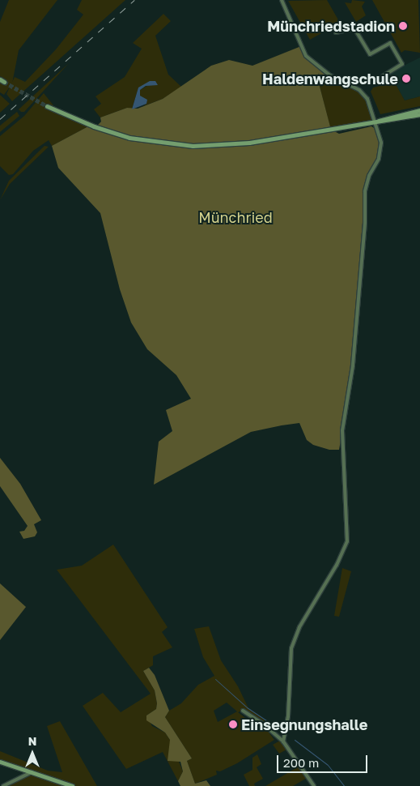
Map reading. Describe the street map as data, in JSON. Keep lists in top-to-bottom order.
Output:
{
  "parks": ["Münchried"],
  "places": ["Münchriedstadion", "Haldenwangschule", "Einsegnungshalle"],
  "scale_bar": "200 m",
  "north": "top"
}
